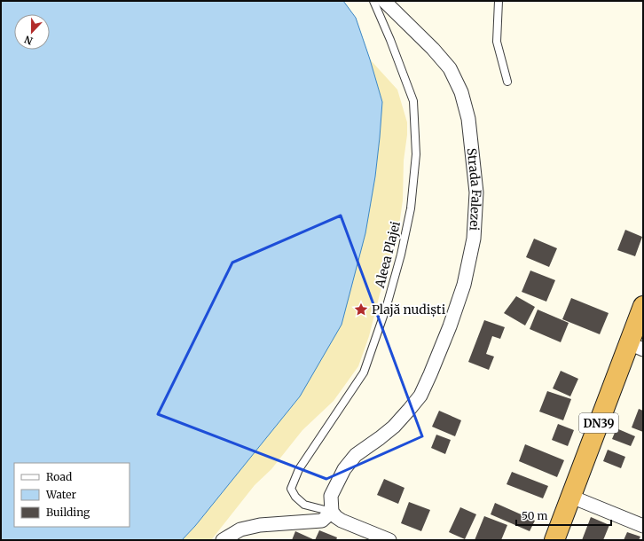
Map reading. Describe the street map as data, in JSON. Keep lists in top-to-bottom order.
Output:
{
  "streets": {
    "highway": ["DN39"],
    "street": ["Strada Falezei"],
    "lane": ["Aleea Plajei"]
  },
  "crossings": [
    ["Strada Falezei", "Aleea Plajei"]
  ],
  "places": {
    "place": ["Plajă nudiști"]
  },
  "legend": ["Road", "Water", "Building"],
  "scale_bar": "50 m",
  "north": "bottom"
}
